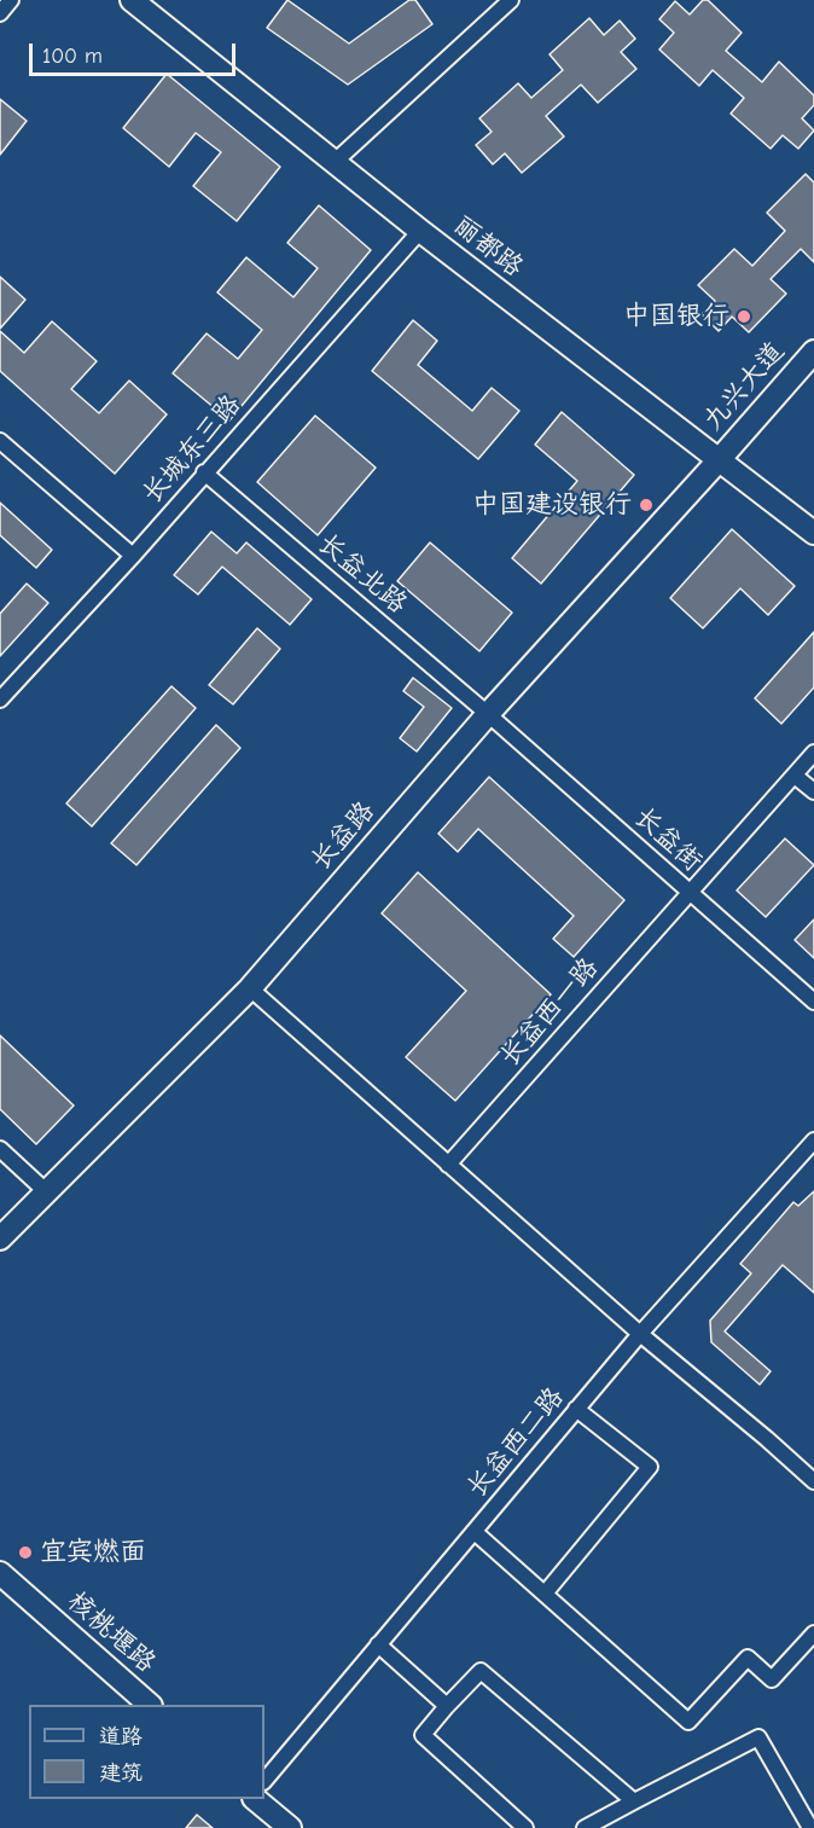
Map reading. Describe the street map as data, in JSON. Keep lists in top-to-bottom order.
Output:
{
  "streets": {
    "main road": [
      "丽都路",
      "九兴大道",
      "长益路",
      "核桃堰路"
    ],
    "street": [
      "长城东三路",
      "长益北路",
      "长益街",
      "长益西一路",
      "长益西二路"
    ]
  },
  "crossings": [
    ["丽都路", "九兴大道"],
    ["丽都路", "长城东三路"],
    ["丽都路", "长益路"],
    ["九兴大道", "长益路"],
    ["长城东三路", "长益北路"],
    ["长益北路", "长益路"],
    ["长益北路", "长益街"],
    ["长益路", "长益街"],
    ["长益街", "长益西一路"]
  ],
  "places": ["中国银行", "中国建设银行", "宜宾燃面"],
  "legend": ["道路", "建筑"],
  "scale_bar": "100 m"
}
